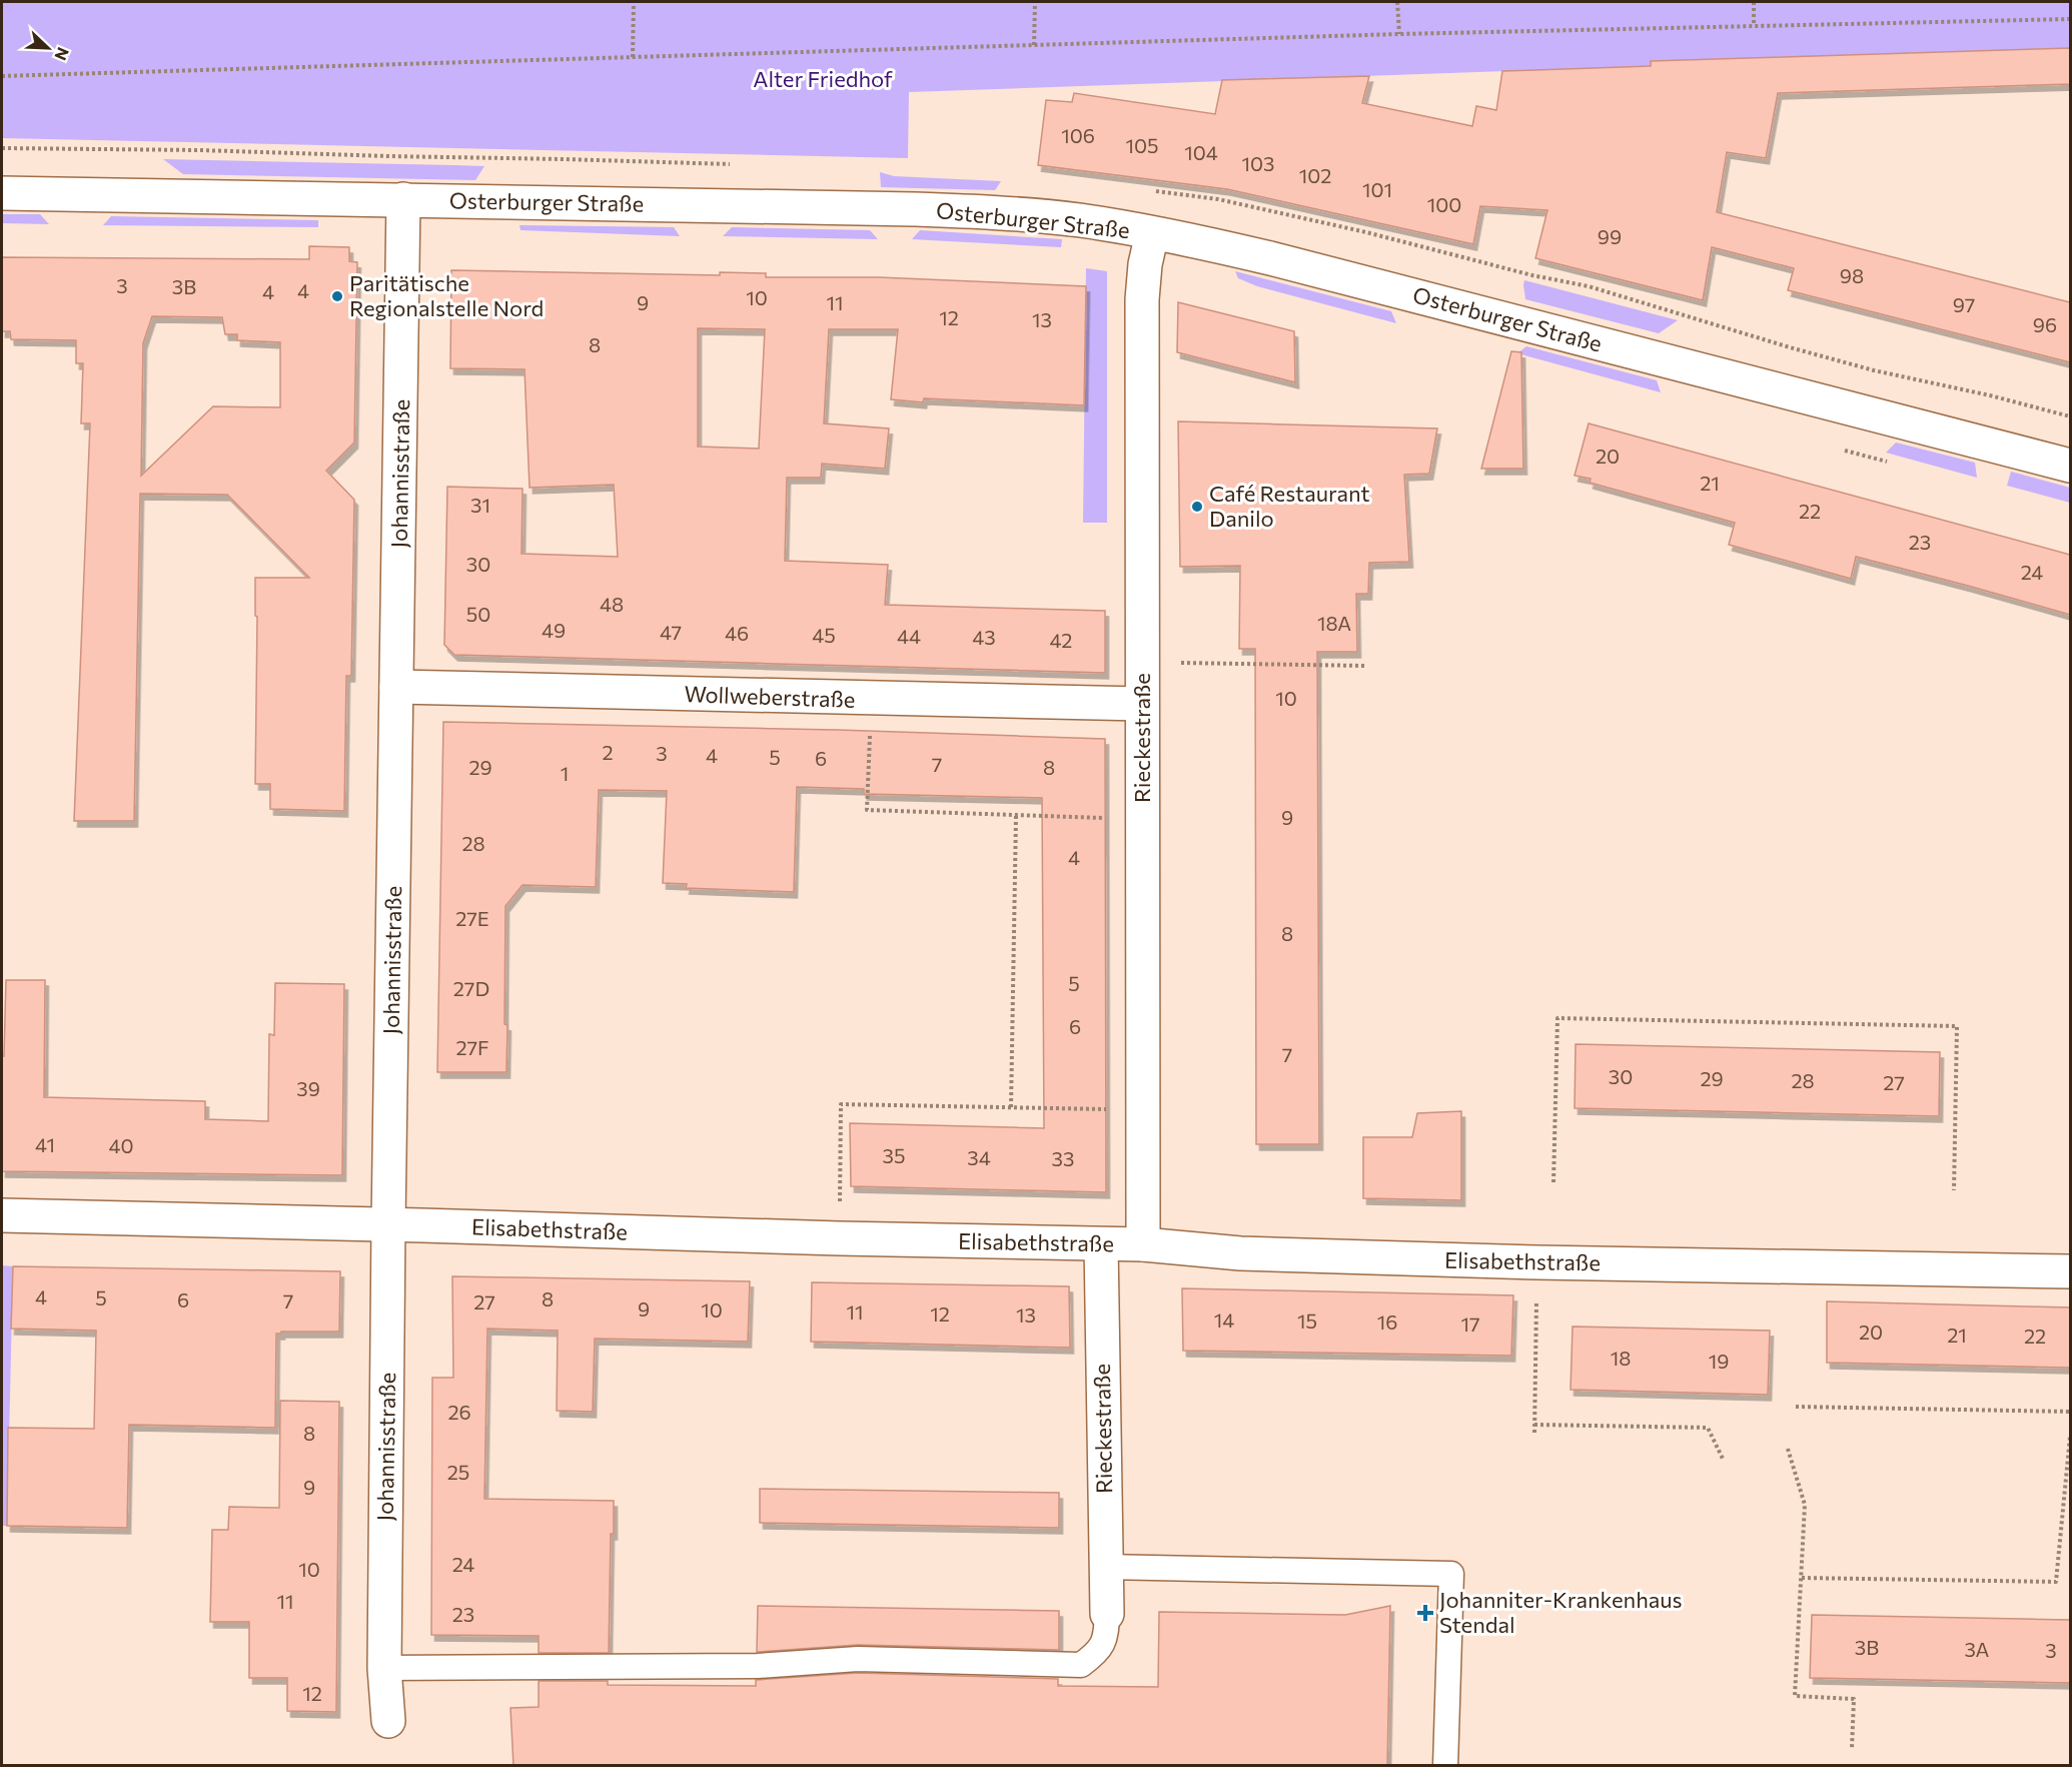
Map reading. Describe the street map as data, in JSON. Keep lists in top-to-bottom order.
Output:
{
  "streets": {
    "street": [
      "Osterburger Straße",
      "Johannisstraße",
      "Wollweberstraße",
      "Rieckestraße",
      "Elisabethstraße"
    ]
  },
  "crossings": [
    ["Osterburger Straße", "Johannisstraße"],
    ["Osterburger Straße", "Rieckestraße"],
    ["Johannisstraße", "Wollweberstraße"],
    ["Johannisstraße", "Elisabethstraße"],
    ["Wollweberstraße", "Rieckestraße"],
    ["Rieckestraße", "Elisabethstraße"]
  ],
  "parks": ["Alter Friedhof"],
  "places": {
    "other": ["Paritätische Regionalstelle Nord", "Café Restaurant Danilo"],
    "health": ["Johanniter-Krankenhaus Stendal"]
  },
  "house_numbers": [
    "106",
    "105",
    "104",
    "103",
    "102",
    "101",
    "100",
    "99",
    "98",
    "3",
    "3B",
    "4",
    "4",
    "10",
    "9",
    "11",
    "97",
    "12",
    "13",
    "96",
    "8",
    "20",
    "21",
    "31",
    "22",
    "23",
    "30",
    "24",
    "48",
    "50",
    "18A",
    "49",
    "47",
    "46",
    "45",
    "44",
    "43",
    "42",
    "10",
    "2",
    "3",
    "4",
    "5",
    "6",
    "7",
    "29",
    "8",
    "1",
    "9",
    "28",
    "4",
    "27E",
    "8",
    "5",
    "27D",
    "6",
    "27F",
    "7",
    "30",
    "29",
    "28",
    "27",
    "39",
    "41",
    "40",
    "35",
    "34",
    "33",
    "4",
    "5",
    "8",
    "6",
    "7",
    "27",
    "9",
    "10",
    "11",
    "12",
    "13",
    "14",
    "15",
    "16",
    "17",
    "20",
    "21",
    "22",
    "18",
    "19",
    "26",
    "8",
    "25",
    "9",
    "24",
    "10",
    "11",
    "23",
    "3B",
    "3A",
    "3",
    "12"
  ],
  "north": "bottom right"
}
